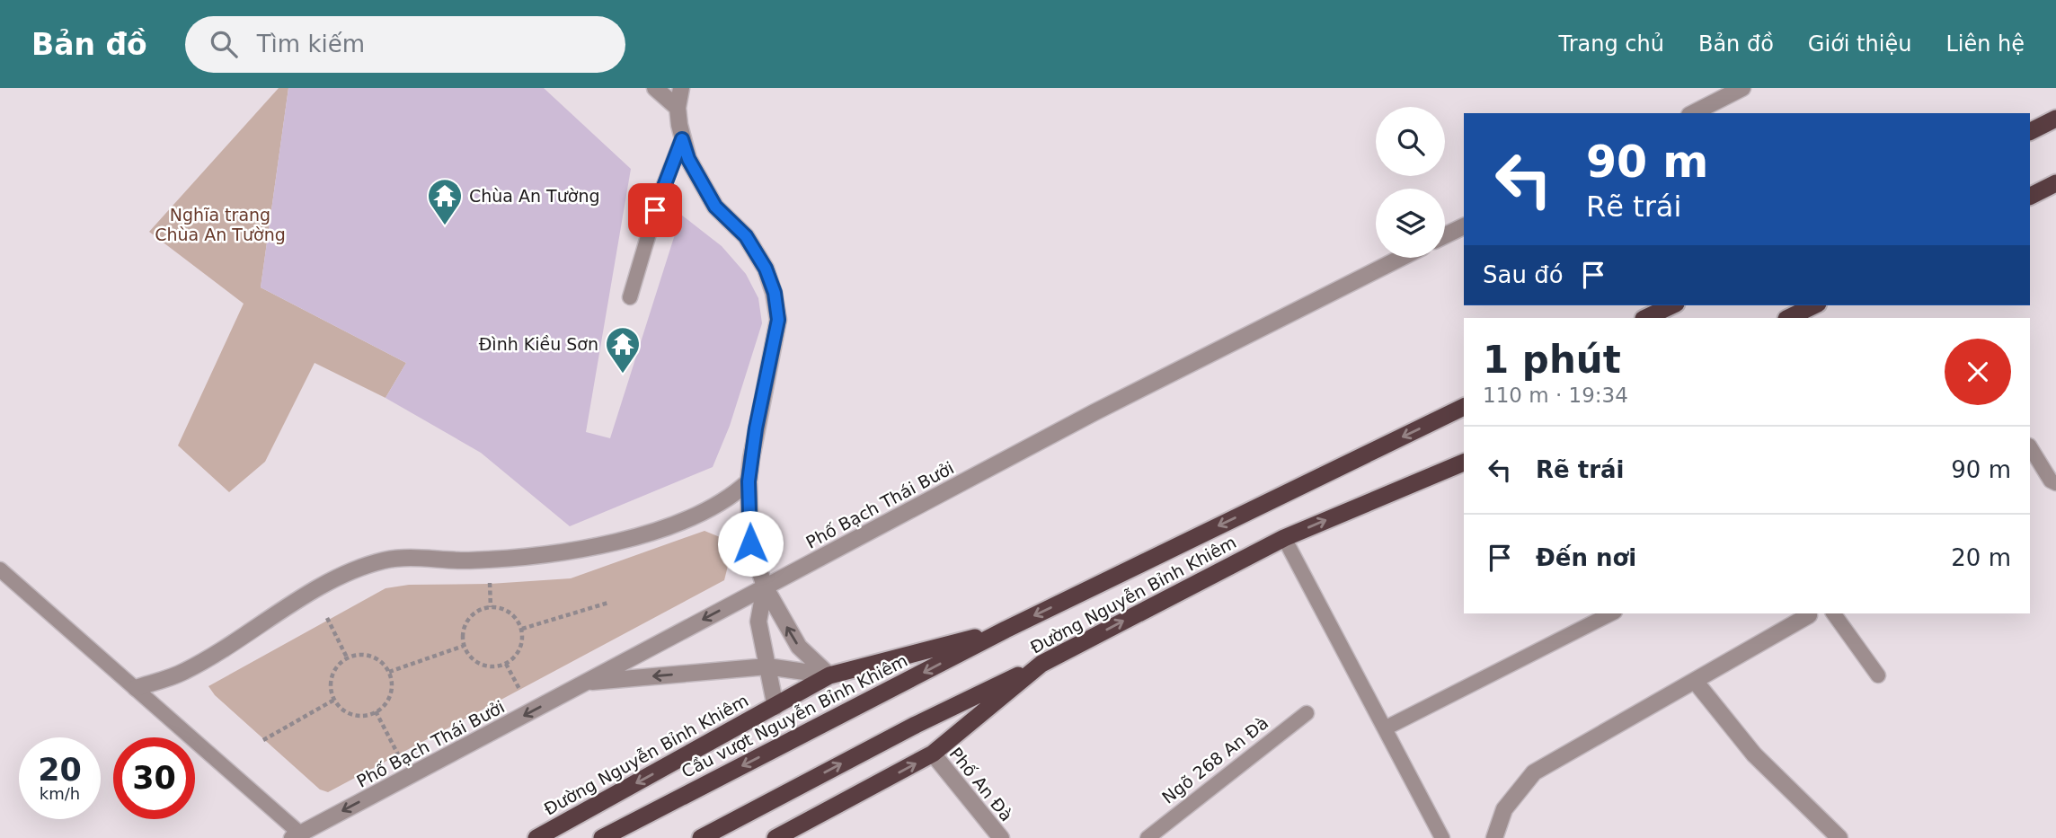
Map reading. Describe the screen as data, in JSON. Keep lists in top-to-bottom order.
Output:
{
  "streets": {
    "highway": ["Đường Nguyễn Bỉnh Khiêm", "Cầu vượt Nguyễn Bỉnh Khiêm"],
    "street": ["Phố Bạch Thái Bưởi", "Phố An Đà"],
    "lane": ["Ngõ 268 An Đà"]
  },
  "crossings": [
    ["Đường Nguyễn Bỉnh Khiêm", "Cầu vượt Nguyễn Bỉnh Khiêm"],
    ["Đường Nguyễn Bỉnh Khiêm", "Phố An Đà"]
  ],
  "parks": ["Nghĩa trang Chùa An Tường"],
  "places": {
    "temple": ["Chùa An Tường", "Đình Kiều Sơn"]
  },
  "page": {
    "header": "Bản đồ",
    "search": "Tìm kiếm",
    "nav": [
      "Trang chủ",
      "Bản đồ",
      "Giới thiệu",
      "Liên hệ"
    ],
    "turn": ["90 m", "Rẽ trái"],
    "then": "Sau đó",
    "heading": ["1 phút", "110 m · 19:34"],
    "list": [
      {
        "name": "Rẽ trái",
        "value": "90 m"
      },
      {
        "name": "Đến nơi",
        "value": "20 m"
      }
    ],
    "speed": "20 km/h",
    "limit": "30"
  }
}
